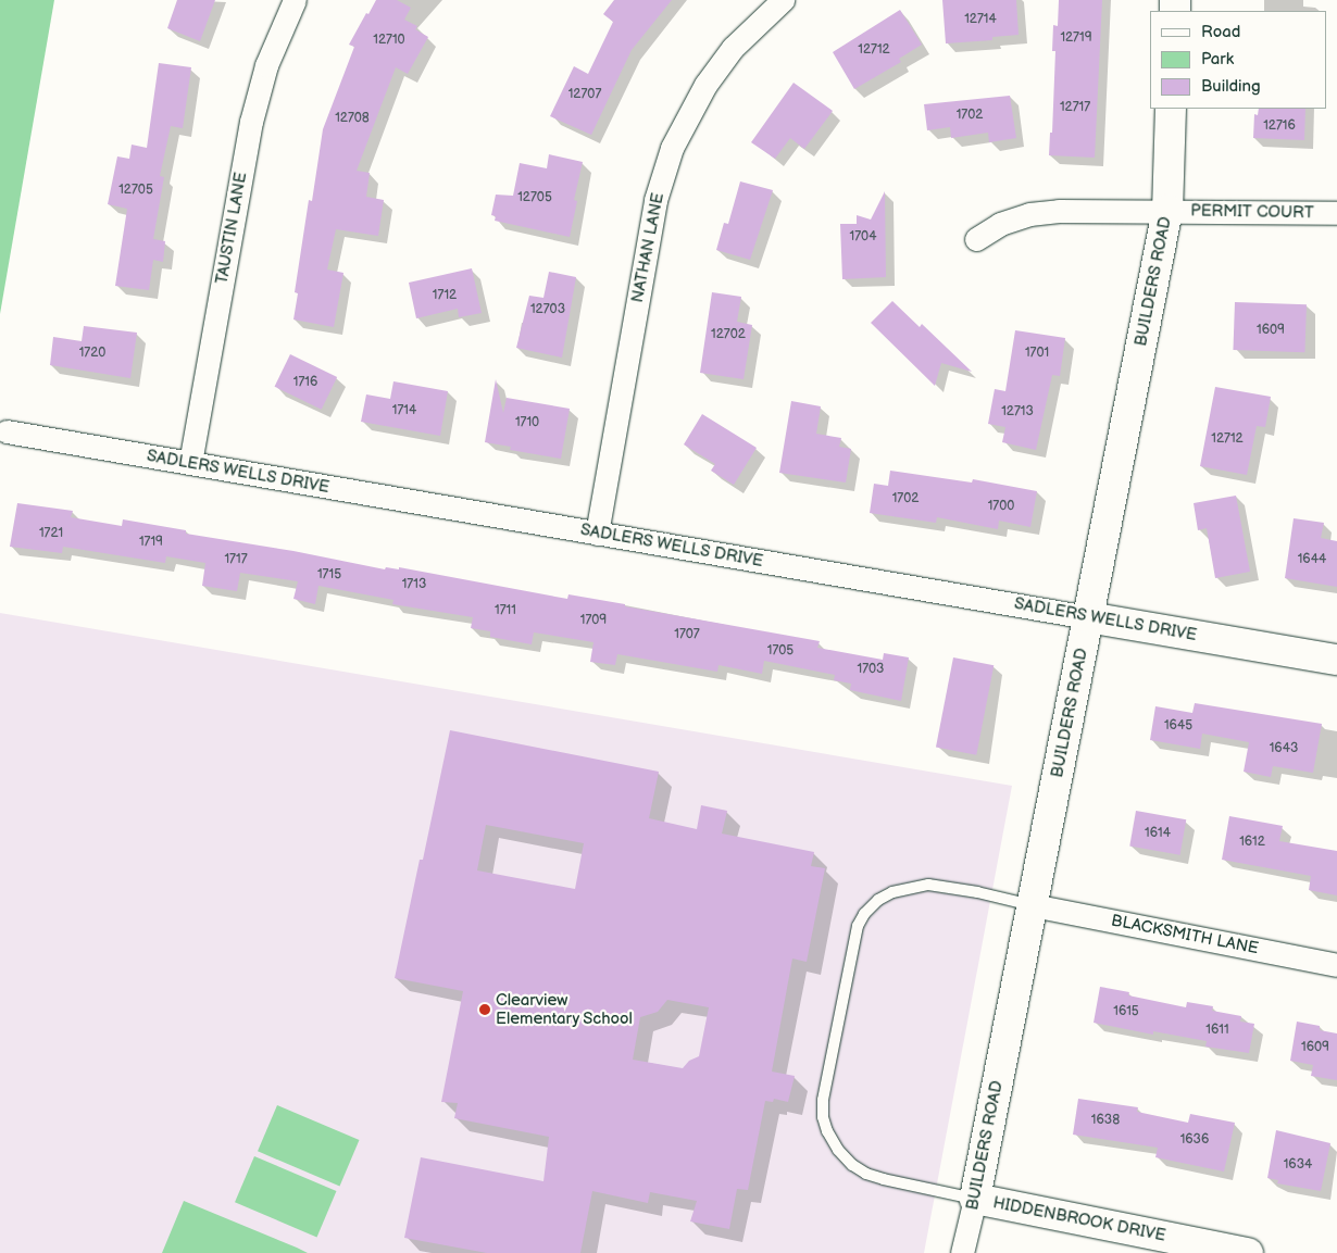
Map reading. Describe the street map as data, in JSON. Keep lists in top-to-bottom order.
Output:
{
  "streets": {
    "street": [
      "PERMIT COURT",
      "TAUSTIN LANE",
      "NATHAN LANE",
      "BUILDERS ROAD",
      "SADLERS WELLS DRIVE",
      "BLACKSMITH LANE",
      "HIDDENBROOK DRIVE"
    ]
  },
  "crossings": [
    ["PERMIT COURT", "BUILDERS ROAD"],
    ["TAUSTIN LANE", "SADLERS WELLS DRIVE"],
    ["NATHAN LANE", "SADLERS WELLS DRIVE"],
    ["BUILDERS ROAD", "SADLERS WELLS DRIVE"],
    ["BUILDERS ROAD", "BLACKSMITH LANE"],
    ["BUILDERS ROAD", "HIDDENBROOK DRIVE"]
  ],
  "places": ["Clearview Elementary School"],
  "house_numbers": [
    "12714",
    "12719",
    "12710",
    "12712",
    "12707",
    "12717",
    "1702",
    "12708",
    "12716",
    "12705",
    "12705",
    "1704",
    "1712",
    "12703",
    "1609",
    "12702",
    "1720",
    "1701",
    "1716",
    "1714",
    "12713",
    "1710",
    "12712",
    "1702",
    "1700",
    "1721",
    "1719",
    "1717",
    "1644",
    "1715",
    "1713",
    "1711",
    "1709",
    "1707",
    "1705",
    "1703",
    "1645",
    "1643",
    "1614",
    "1612",
    "1615",
    "1611",
    "1609",
    "1638",
    "1636",
    "1634"
  ],
  "legend": ["Road", "Park", "Building"]
}
